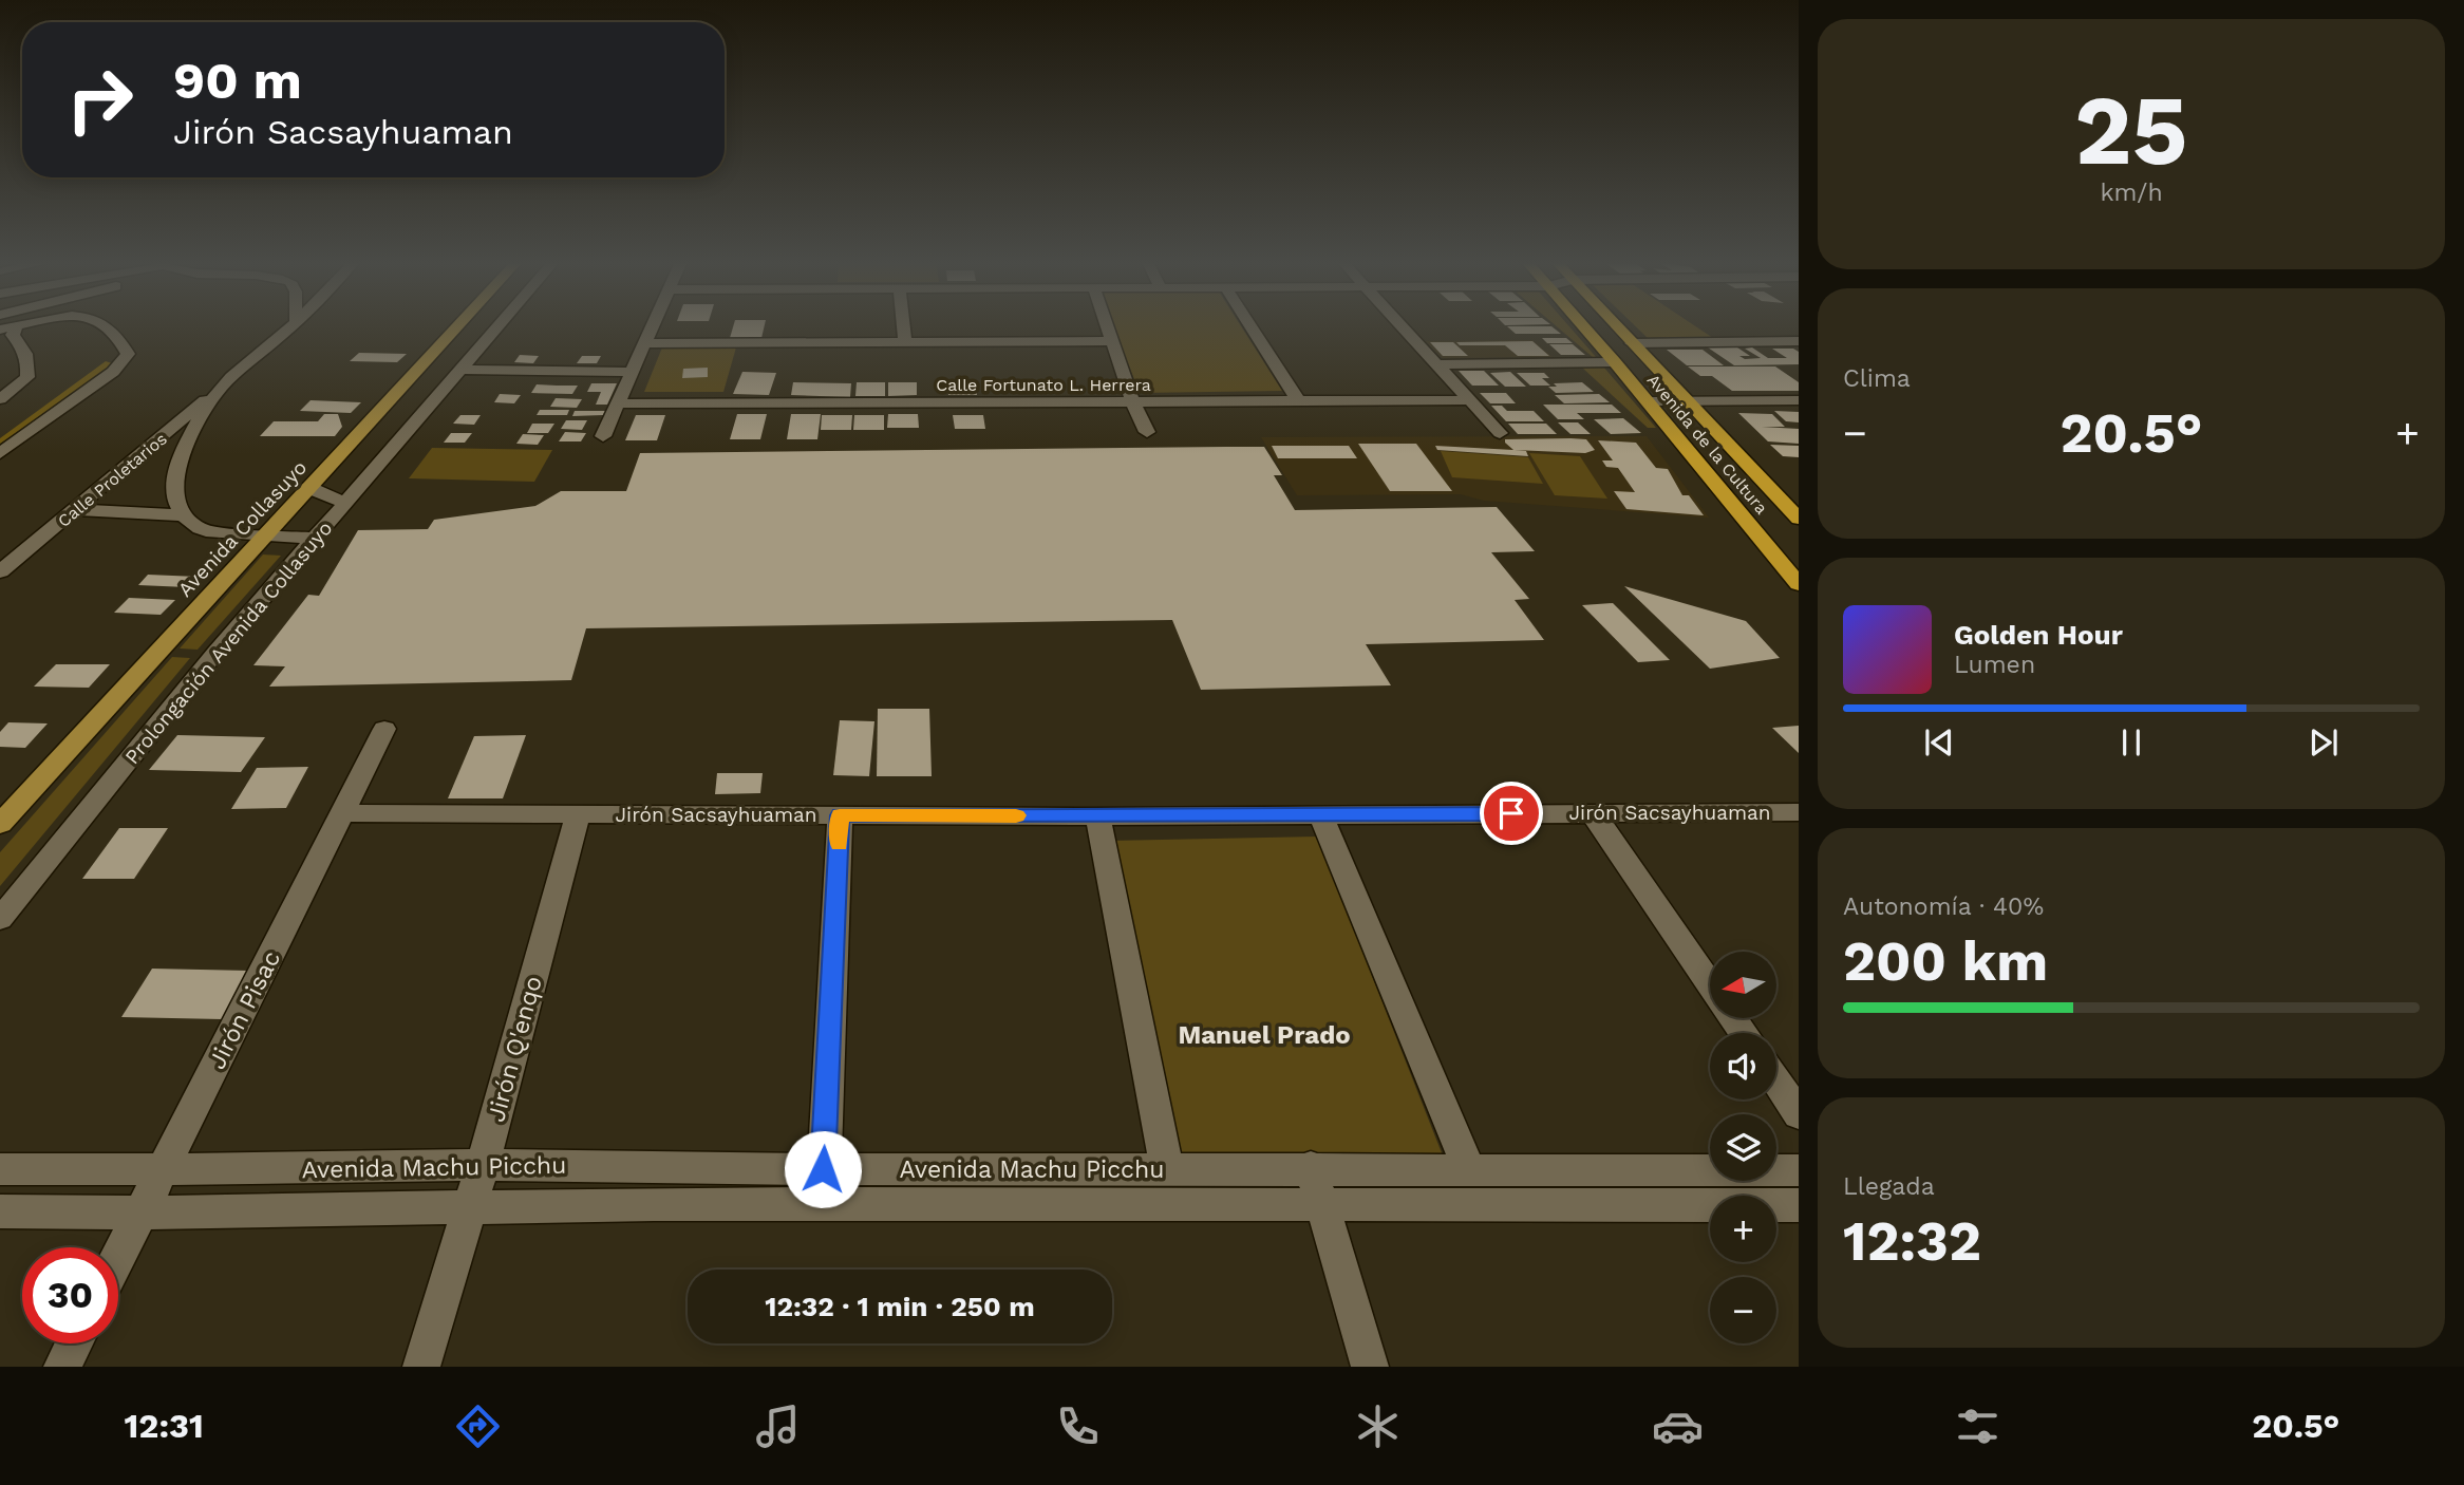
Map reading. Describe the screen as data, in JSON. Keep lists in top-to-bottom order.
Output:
{
  "streets": {
    "highway": ["Avenida de la Cultura"],
    "main road": ["Avenida Collasuyo"],
    "street": [
      "Calle Fortunato L. Herrera",
      "Calle Proletarios",
      "Prolongación Avenida Collasuyo",
      "Jirón Sacsayhuaman",
      "Jirón Pisac",
      "Jirón Q'enqo",
      "Avenida Machu Picchu"
    ]
  },
  "crossings": [
    ["Jirón Sacsayhuaman", "Jirón Pisac"],
    ["Jirón Sacsayhuaman", "Jirón Q'enqo"],
    ["Jirón Pisac", "Avenida Machu Picchu"],
    ["Jirón Q'enqo", "Avenida Machu Picchu"]
  ],
  "districts": ["Manuel Prado"],
  "north": "left",
  "page": {
    "tile": [
      ["25", "km/h"],
      "Clima",
      ["Autonomía · 40%", "200 km"],
      ["Llegada", "12:32"]
    ],
    "turn": ["90 m", "Jirón Sacsayhuaman"],
    "heat": ["−", "20.5°", "+"],
    "song": ["Golden Hour", "Lumen"],
    "map_buttons": ["+", "−"],
    "limit": "30",
    "trip": "12:32 · 1 min · 250 m",
    "tabs": ["12:31", "20.5°"]
  }
}
